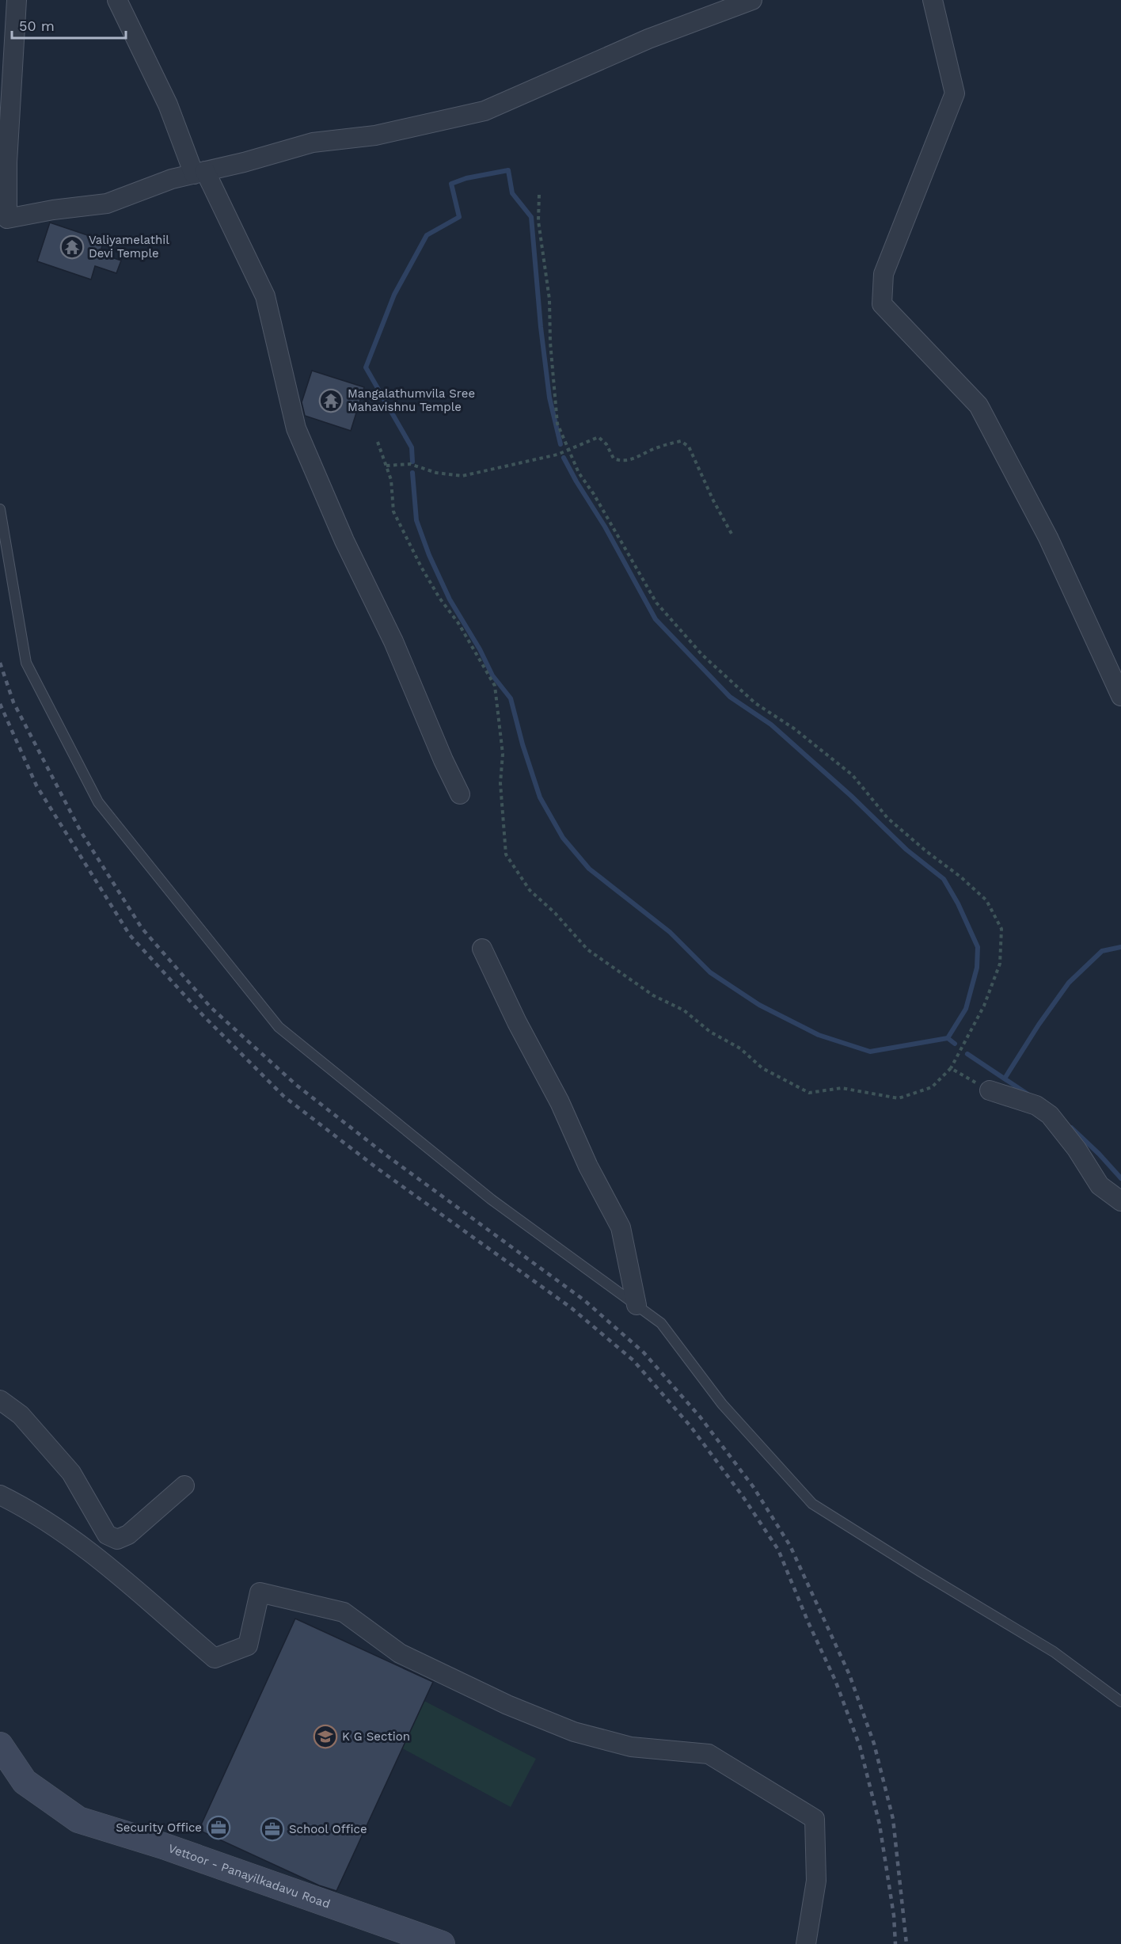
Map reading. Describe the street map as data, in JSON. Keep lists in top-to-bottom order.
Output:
{
  "streets": {
    "main road": ["Vettoor - Panayilkadavu Road"]
  },
  "places": {
    "temple": ["Valiyamelathil Devi Temple", "Mangalathumvila Sree Mahavishnu Temple"],
    "school or university": ["K G Section"],
    "office": ["Security Office", "School Office"]
  },
  "scale_bar": "50 m"
}
